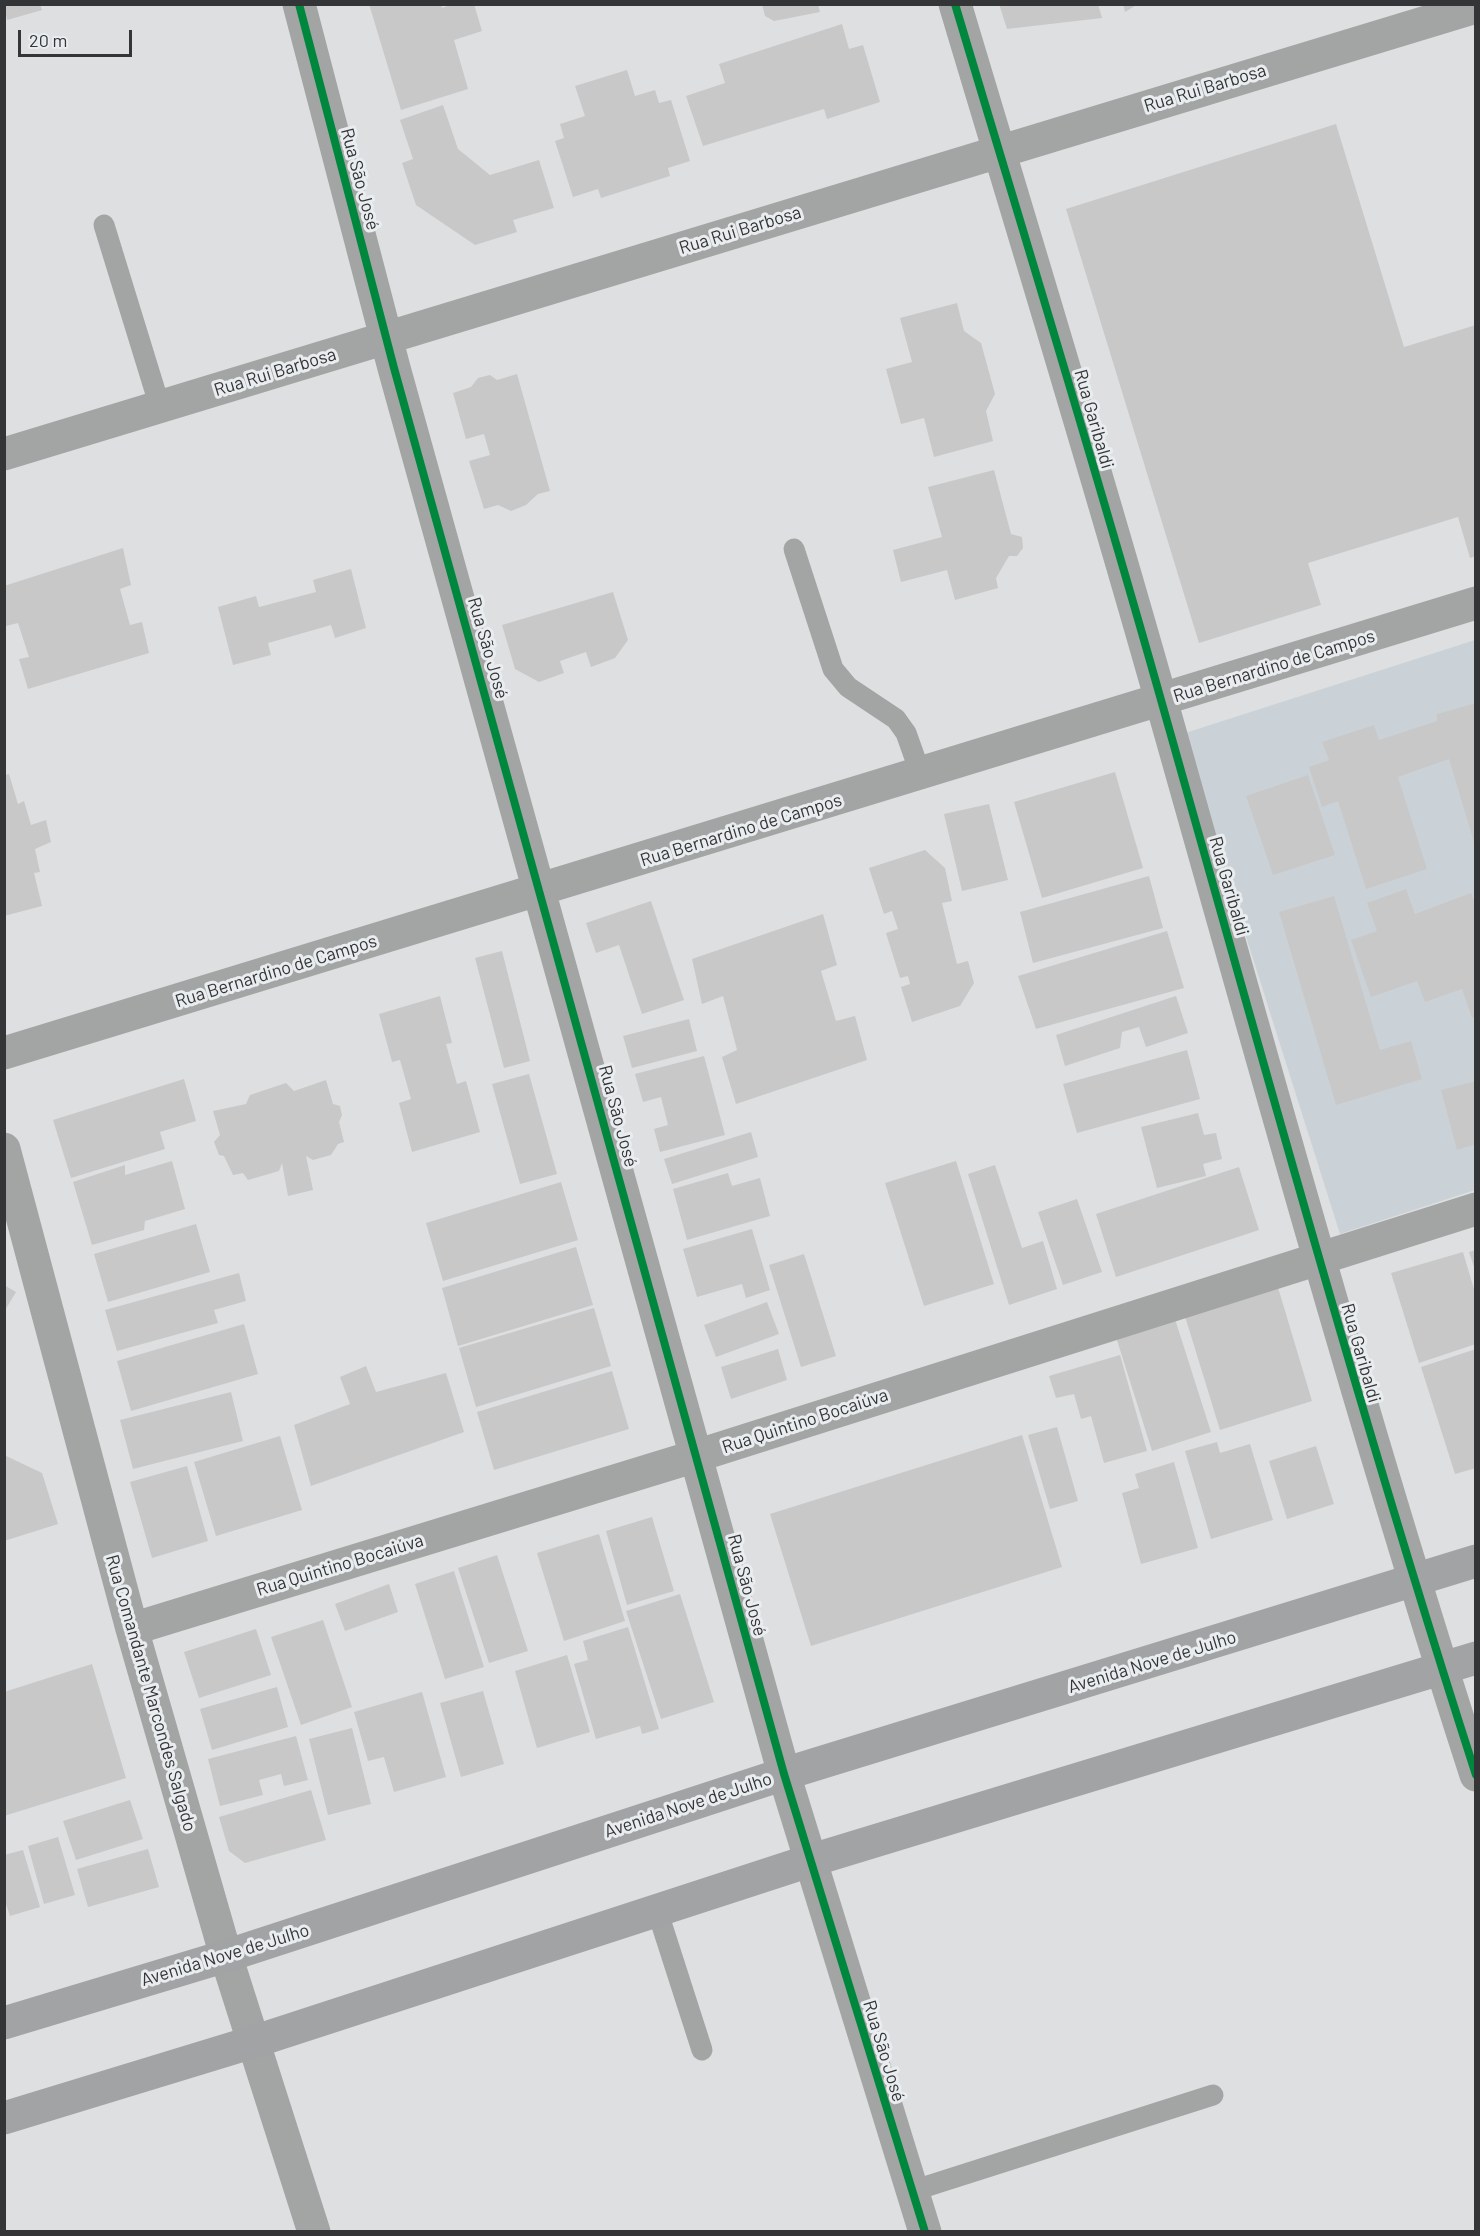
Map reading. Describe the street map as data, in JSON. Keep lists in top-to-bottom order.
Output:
{
  "streets": {
    "main road": ["Avenida Nove de Julho"],
    "street": [
      "Rua Rui Barbosa",
      "Rua São José",
      "Rua Garibaldi",
      "Rua Bernardino de Campos",
      "Rua Quintino Bocaiúva",
      "Rua Comandante Marcondes Salgado"
    ]
  },
  "crossings": [
    ["Rua Rui Barbosa", "Rua São José"],
    ["Rua Rui Barbosa", "Rua Garibaldi"],
    ["Rua São José", "Rua Bernardino de Campos"],
    ["Rua São José", "Rua Quintino Bocaiúva"],
    ["Rua São José", "Avenida Nove de Julho"],
    ["Rua Garibaldi", "Rua Bernardino de Campos"],
    ["Rua Garibaldi", "Rua Quintino Bocaiúva"],
    ["Rua Garibaldi", "Avenida Nove de Julho"],
    ["Rua Quintino Bocaiúva", "Rua Comandante Marcondes Salgado"],
    ["Avenida Nove de Julho", "Rua Comandante Marcondes Salgado"]
  ],
  "scale_bar": "20 m"
}
